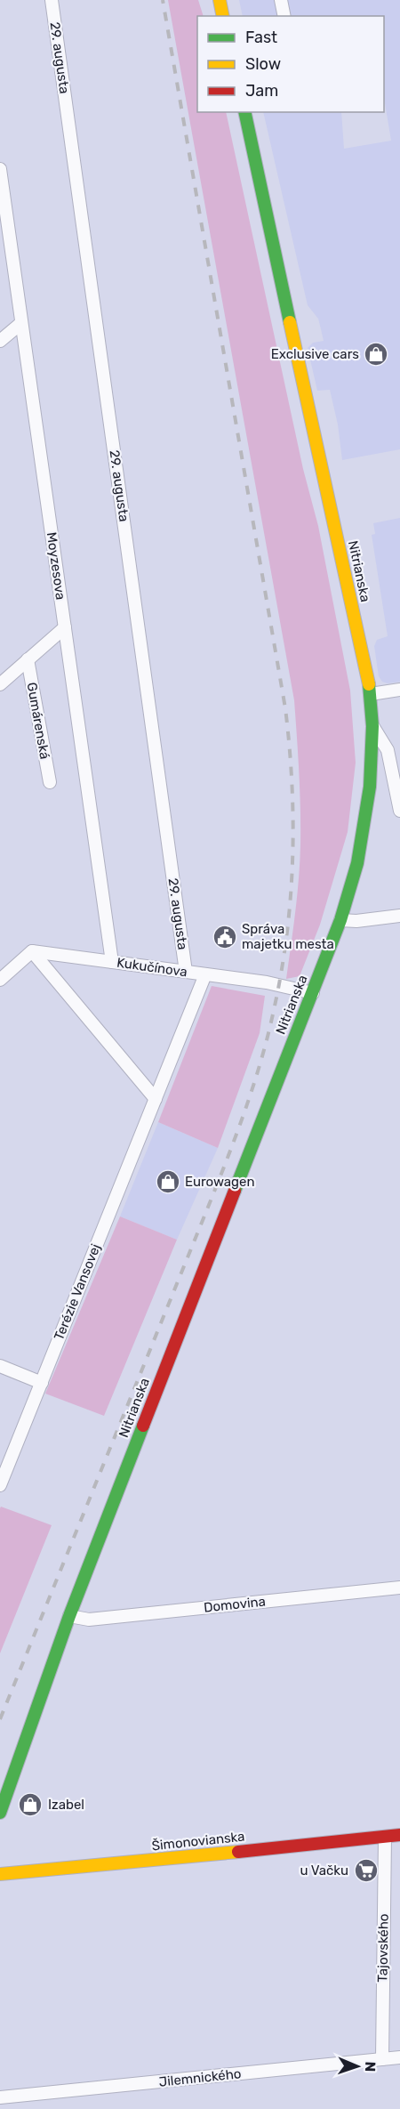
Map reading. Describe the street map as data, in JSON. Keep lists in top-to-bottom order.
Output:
{
  "streets": {
    "main road": ["Nitrianska", "Šimonovianska"],
    "street": [
      "29. augusta",
      "Moyzesova",
      "Gumárenská",
      "Kukučínova",
      "Terézie Vansovej",
      "Domovina",
      "Tajovského",
      "Jilemnického"
    ]
  },
  "crossings": [
    ["29. augusta", "Kukučínova"],
    ["Moyzesova", "Gumárenská"],
    ["Moyzesova", "Kukučínova"],
    ["Nitrianska", "Kukučínova"],
    ["Nitrianska", "Domovina"],
    ["Kukučínova", "Terézie Vansovej"],
    ["Šimonovianska", "Tajovského"],
    ["Tajovského", "Jilemnického"]
  ],
  "places": {
    "shop": ["Exclusive cars", "Eurowagen", "Izabel"],
    "public building": ["Správa majetku mesta"],
    "supermarket": ["u Vačku"]
  },
  "legend": ["Fast", "Slow", "Jam"],
  "north": "right"
}
